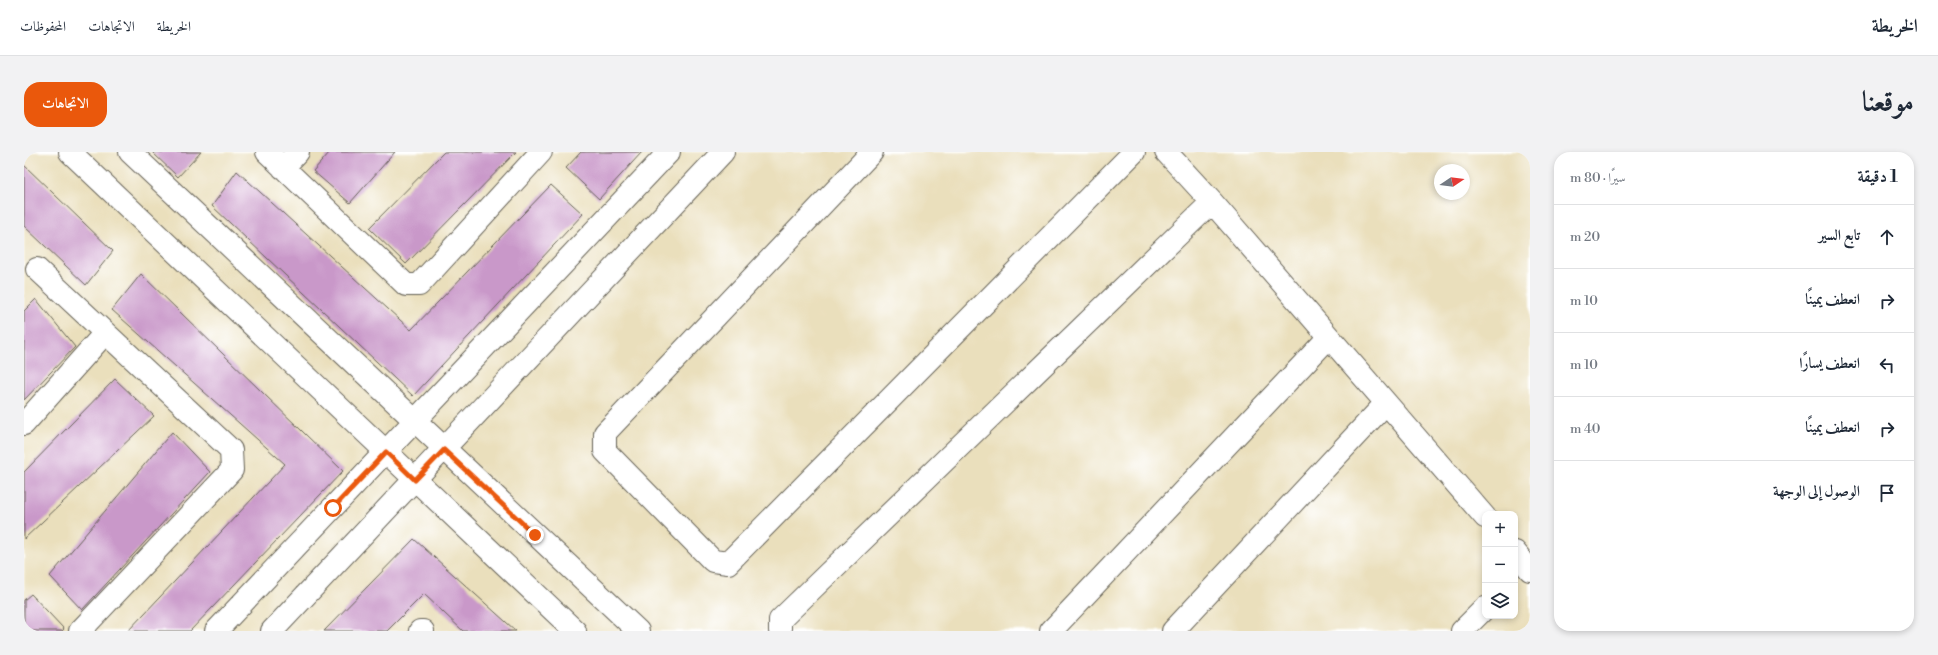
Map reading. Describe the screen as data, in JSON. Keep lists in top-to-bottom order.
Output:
{
  "north": "right",
  "page": {
    "header": "الخريطة",
    "nav": ["الخريطة", "الاتجاهات", "المحفوظات"],
    "title": "موقعنا",
    "buttons": "الاتجاهات",
    "heading": ["1 دقيقة", "سيرًا · 80 m"],
    "list": [
      ["تابع السير", "20 m"],
      ["انعطف يمينًا", "10 m"],
      ["انعطف يسارًا", "10 m"],
      ["انعطف يمينًا", "40 m"],
      "الوصول إلى الوجهة"
    ],
    "map_buttons": ["+", "−"]
  }
}
